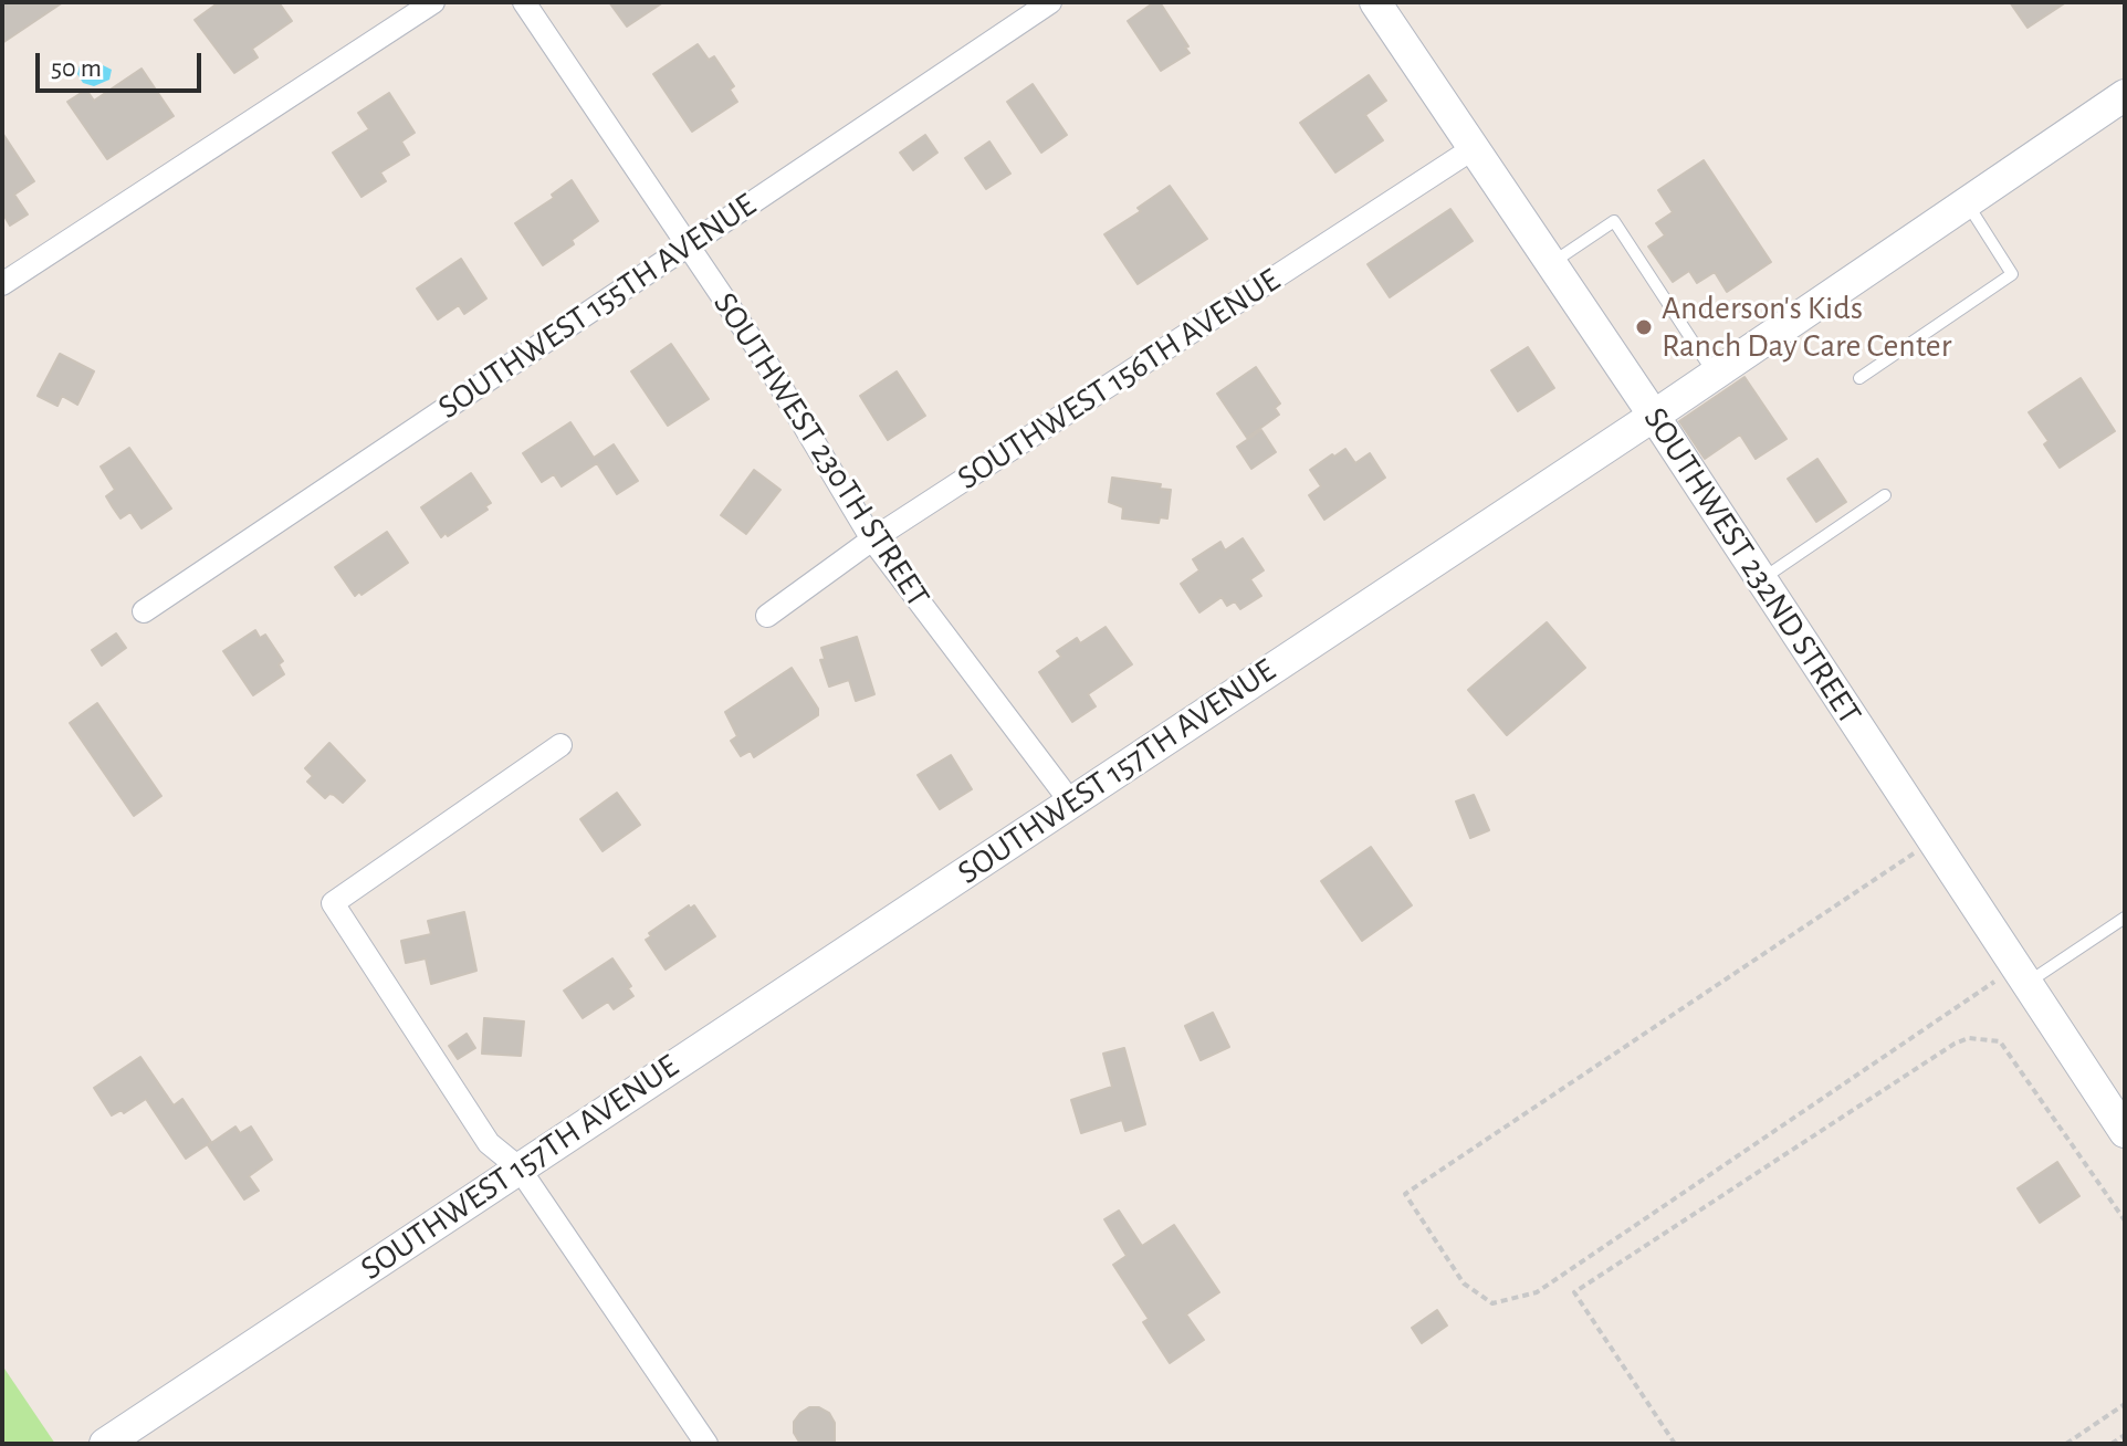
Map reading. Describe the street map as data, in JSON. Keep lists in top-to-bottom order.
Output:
{
  "streets": {
    "street": [
      "SOUTHWEST 155TH AVENUE",
      "SOUTHWEST 156TH AVENUE",
      "SOUTHWEST 230TH STREET",
      "SOUTHWEST 232ND STREET",
      "SOUTHWEST 157TH AVENUE"
    ]
  },
  "crossings": [
    ["SOUTHWEST 155TH AVENUE", "SOUTHWEST 230TH STREET"],
    ["SOUTHWEST 156TH AVENUE", "SOUTHWEST 230TH STREET"],
    ["SOUTHWEST 156TH AVENUE", "SOUTHWEST 232ND STREET"],
    ["SOUTHWEST 230TH STREET", "SOUTHWEST 157TH AVENUE"],
    ["SOUTHWEST 232ND STREET", "SOUTHWEST 157TH AVENUE"]
  ],
  "places": ["Anderson's Kids Ranch Day Care Center"],
  "scale_bar": "50 m"
}
